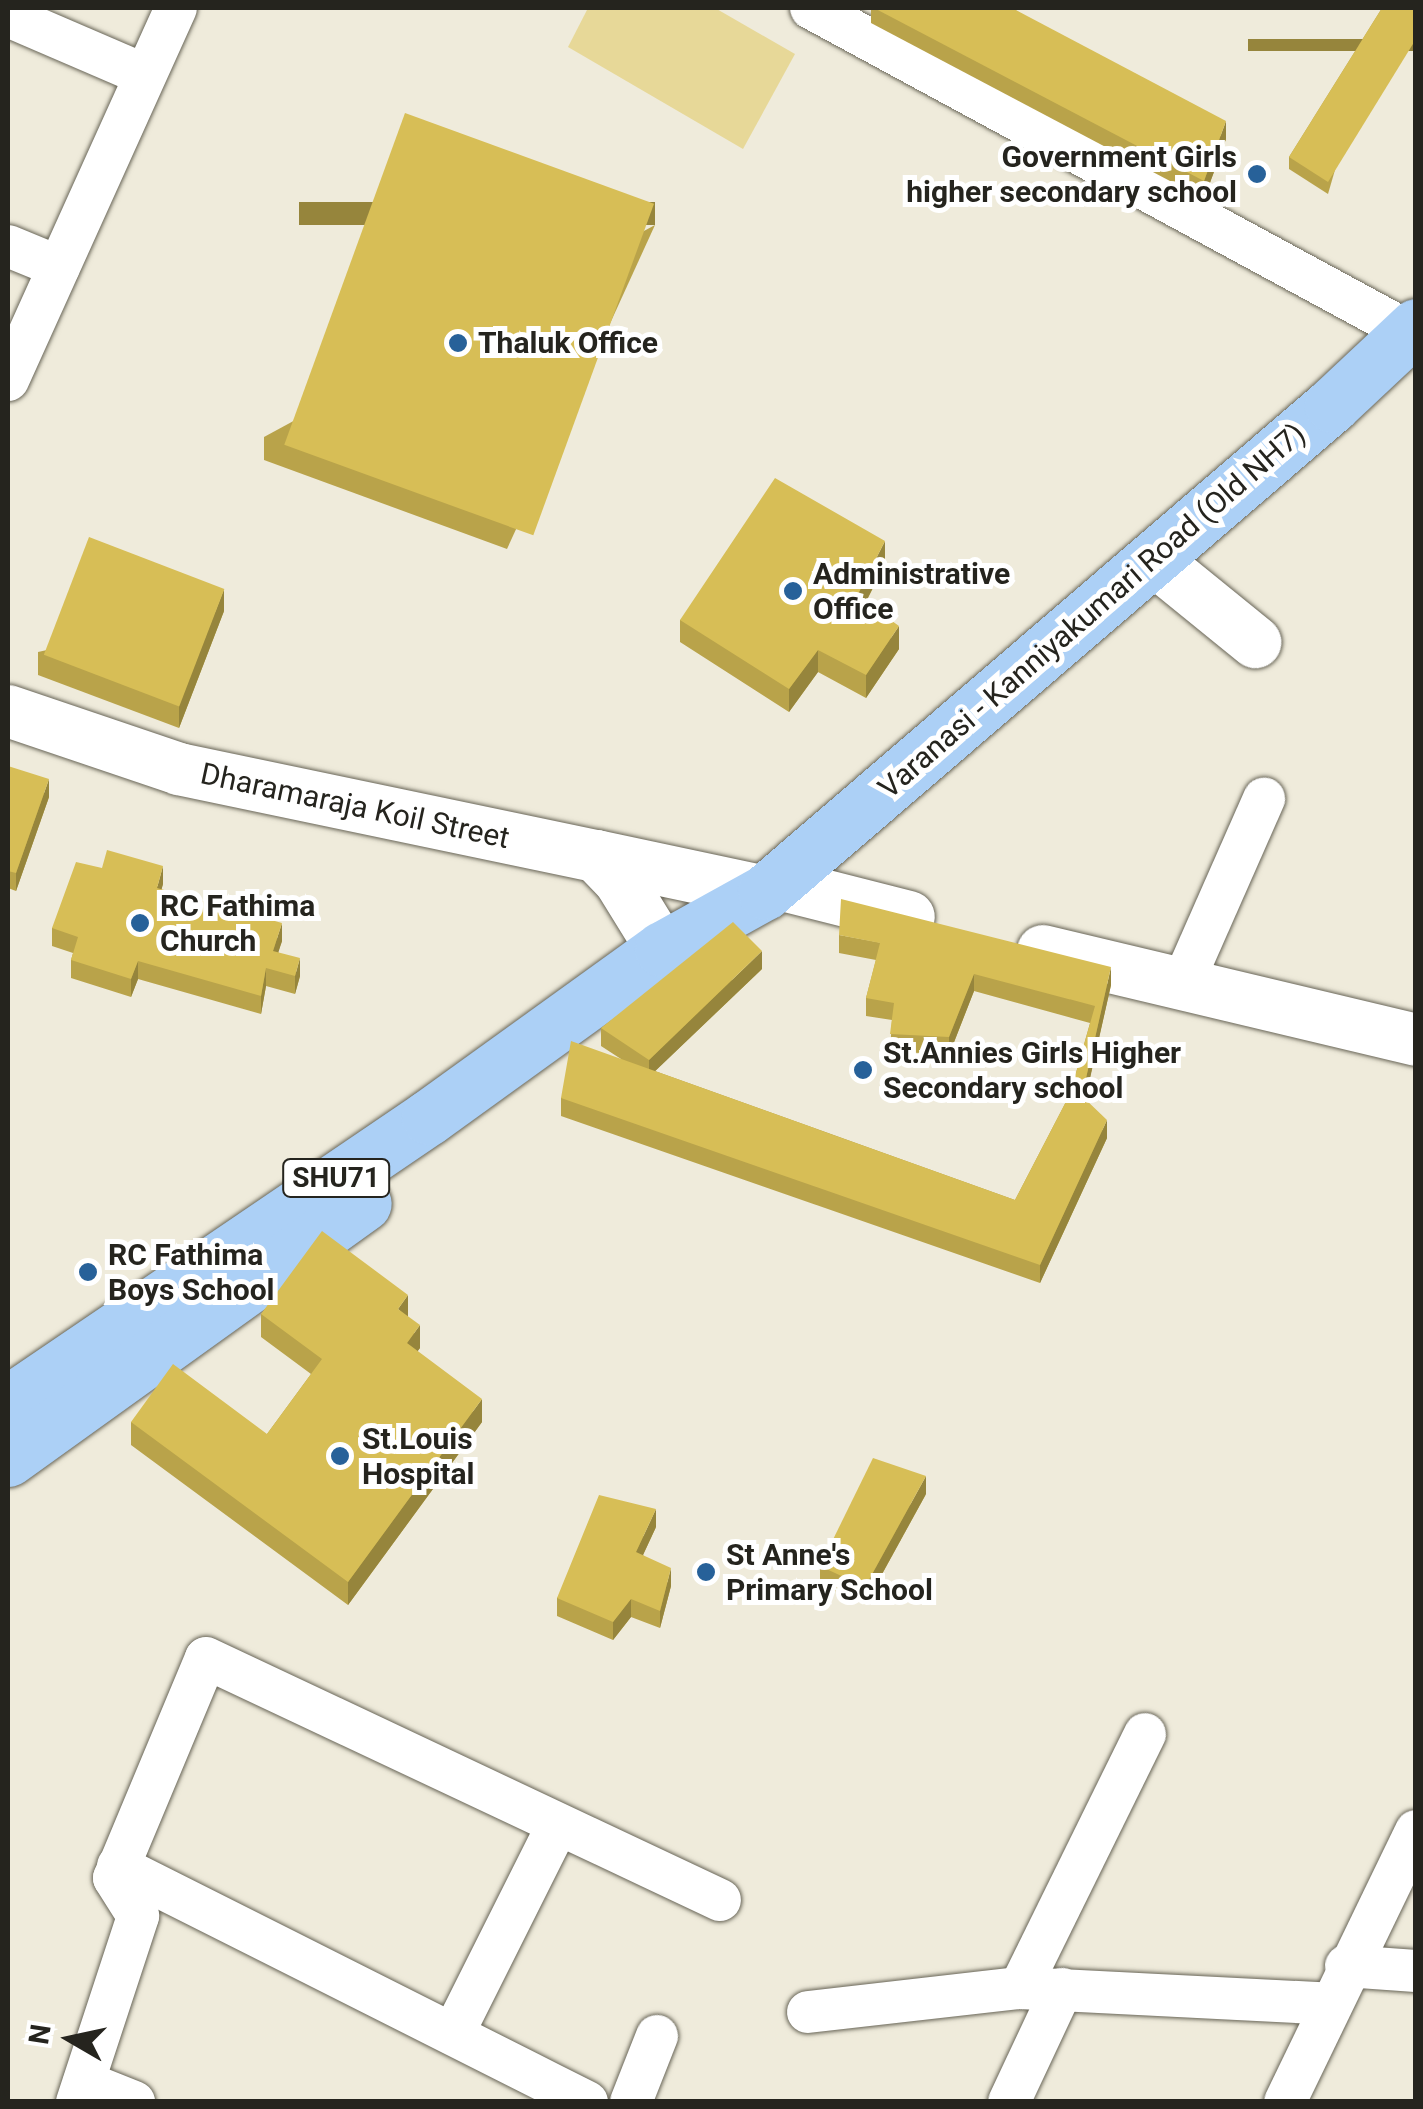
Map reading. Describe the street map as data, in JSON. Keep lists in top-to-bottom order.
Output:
{
  "streets": {
    "main road": ["Varanasi - Kanniyakumari Road (Old NH7)", "SHU71"],
    "street": ["Dharamaraja Koil Street"]
  },
  "crossings": [
    ["Varanasi - Kanniyakumari Road (Old NH7)", "Dharamaraja Koil Street"]
  ],
  "places": [
    "Government Girls higher secondary school",
    "Thaluk Office",
    "Administrative Office",
    "RC Fathima Church",
    "St.Annies Girls Higher Secondary school",
    "RC Fathima Boys School",
    "St.Louis Hospital",
    "St Anne's Primary School"
  ],
  "north": "left"
}
